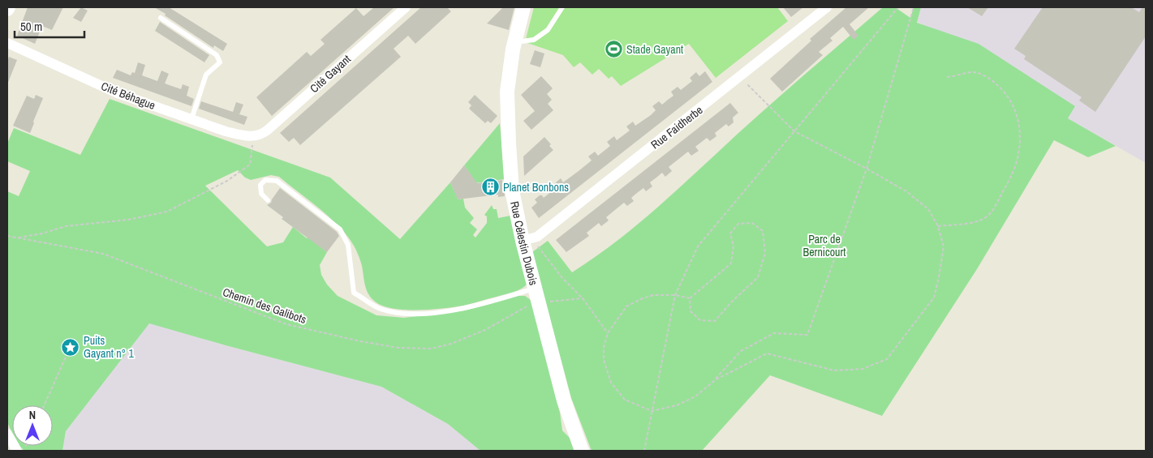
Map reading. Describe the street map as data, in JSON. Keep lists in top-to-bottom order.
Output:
{
  "streets": {
    "street": [
      "Cité Gayant",
      "Cité Béhague",
      "Rue Faidherbe",
      "Rue Célestin Dubois"
    ],
    "path": ["Chemin des Galibots"]
  },
  "crossings": [
    ["Cité Gayant", "Cité Béhague"],
    ["Rue Faidherbe", "Rue Célestin Dubois"],
    ["Rue Célestin Dubois", "Chemin des Galibots"]
  ],
  "parks": ["Parc de Bernicourt"],
  "places": {
    "sports": ["Stade Gayant"],
    "building": ["Planet Bonbons"],
    "place": ["Puits Gayant n° 1"]
  },
  "scale_bar": "50 m",
  "north": "top"
}
